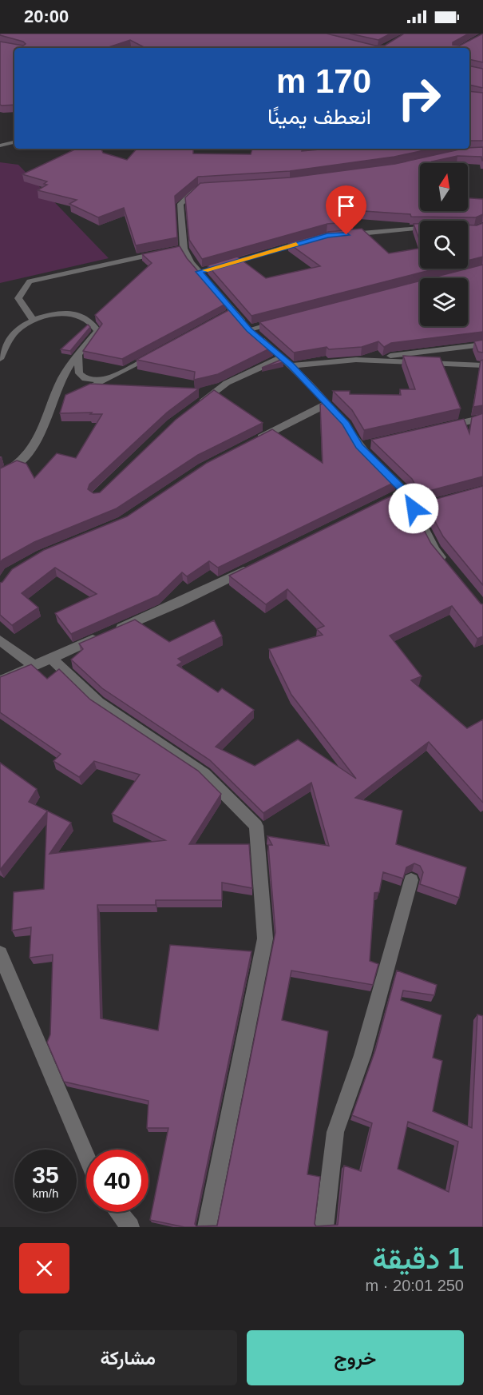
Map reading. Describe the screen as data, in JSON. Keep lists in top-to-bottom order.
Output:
{
  "north": "top",
  "page": {
    "status": "20:00",
    "turn": ["170 m", "انعطف يمينًا"],
    "speed": "35 km/h",
    "limit": "40",
    "heading": ["1 دقيقة", "250 m · 20:01"],
    "buttons": ["خروج", "مشاركة"]
  }
}
